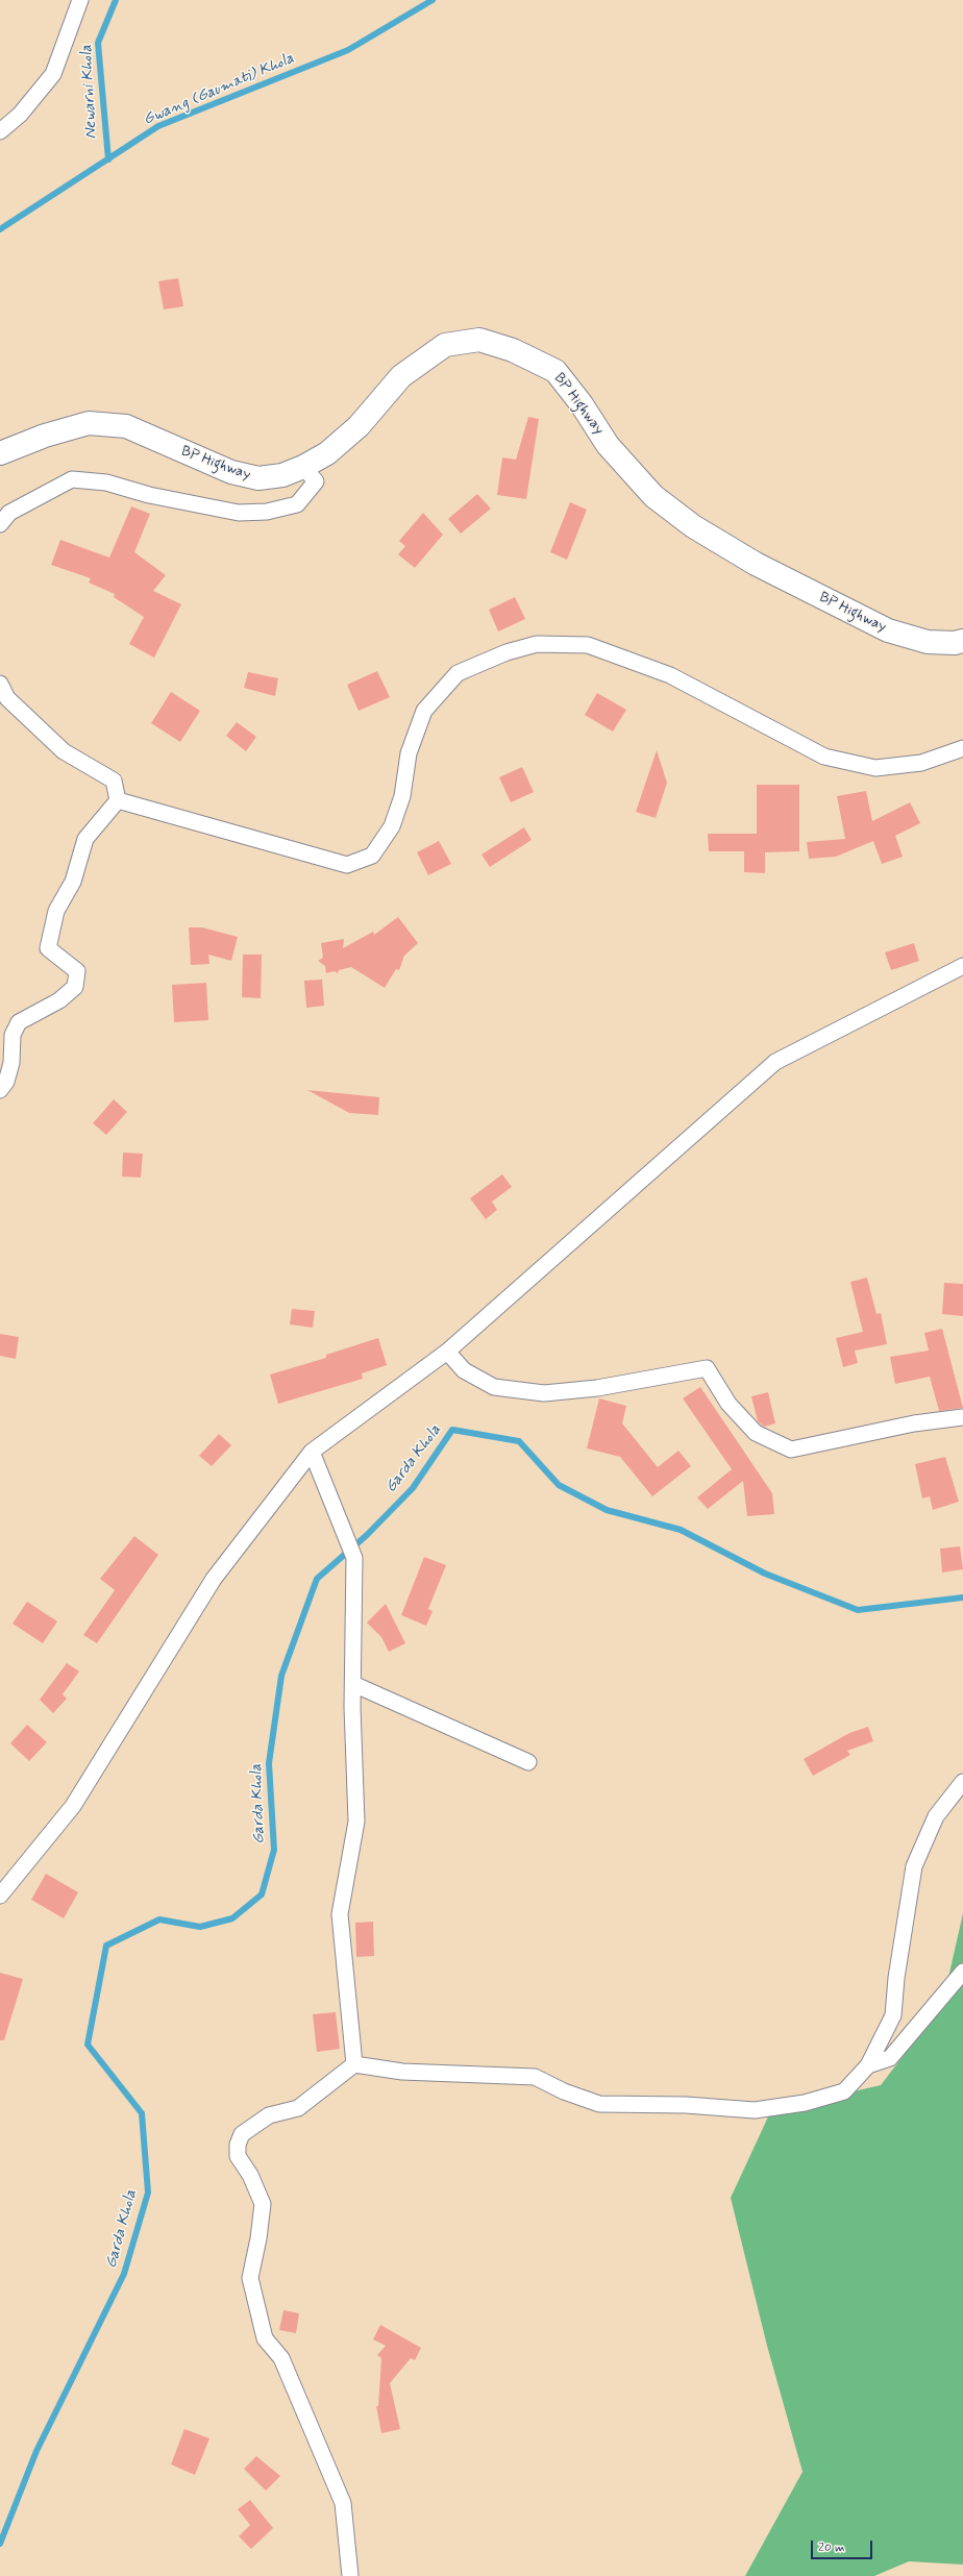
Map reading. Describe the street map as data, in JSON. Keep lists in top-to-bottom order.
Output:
{
  "streets": {
    "highway": ["BP Highway"]
  },
  "water": ["Gwang (Gaumati) Khola", "Newarni Khola", "Garda Khola"],
  "scale_bar": "20 m"
}
